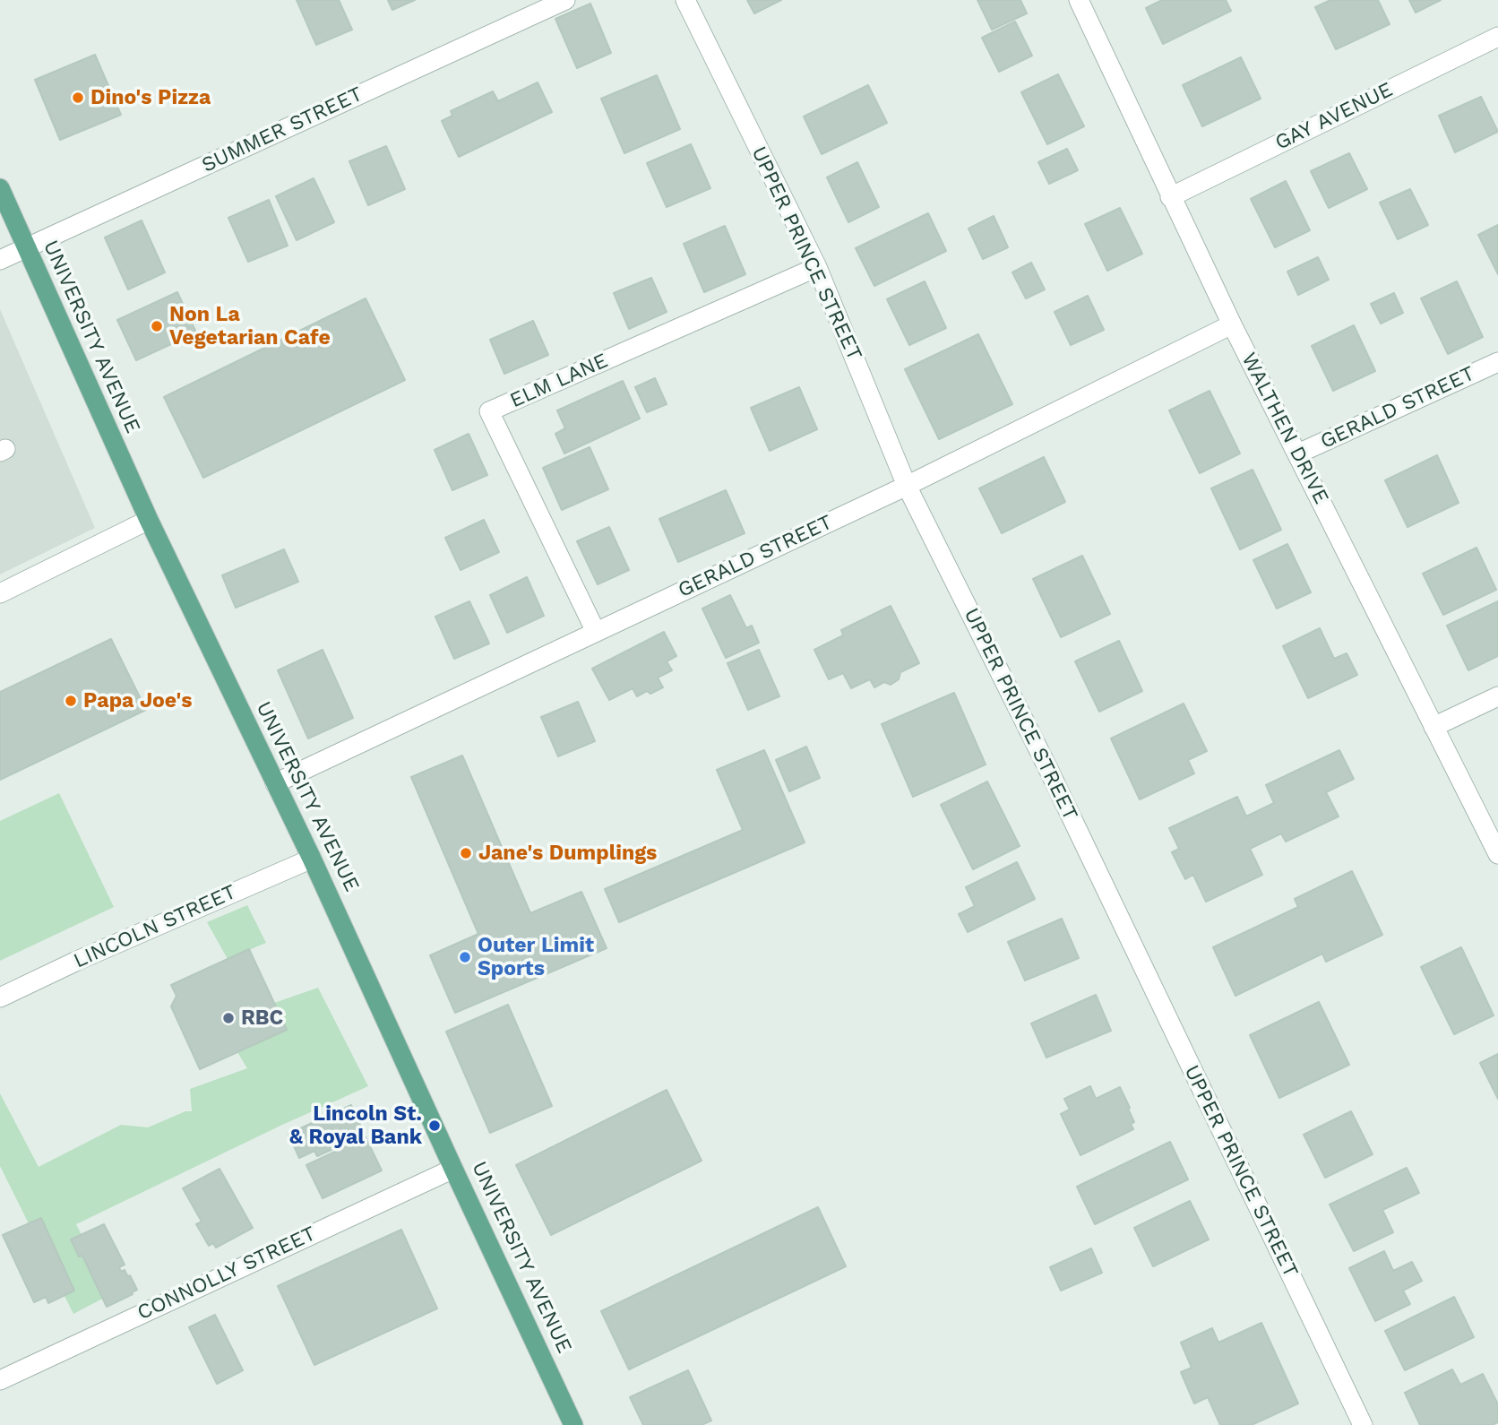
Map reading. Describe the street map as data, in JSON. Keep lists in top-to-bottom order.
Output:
{
  "streets": {
    "main road": ["UNIVERSITY AVENUE"],
    "street": [
      "GAY AVENUE",
      "SUMMER STREET",
      "UPPER PRINCE STREET",
      "ELM LANE",
      "GERALD STREET",
      "WALTHEN DRIVE",
      "LINCOLN STREET",
      "CONNOLLY STREET"
    ]
  },
  "crossings": [
    ["GAY AVENUE", "WALTHEN DRIVE"],
    ["SUMMER STREET", "UNIVERSITY AVENUE"],
    ["UPPER PRINCE STREET", "ELM LANE"],
    ["UPPER PRINCE STREET", "GERALD STREET"],
    ["UNIVERSITY AVENUE", "GERALD STREET"],
    ["UNIVERSITY AVENUE", "LINCOLN STREET"],
    ["UNIVERSITY AVENUE", "CONNOLLY STREET"],
    ["ELM LANE", "GERALD STREET"],
    ["GERALD STREET", "WALTHEN DRIVE"]
  ],
  "places": [
    "Dino's Pizza",
    "Non La Vegetarian Cafe",
    "Papa Joe's",
    "Jane's Dumplings",
    "Outer Limit Sports",
    "RBC",
    "Lincoln St. & Royal Bank"
  ]
}
